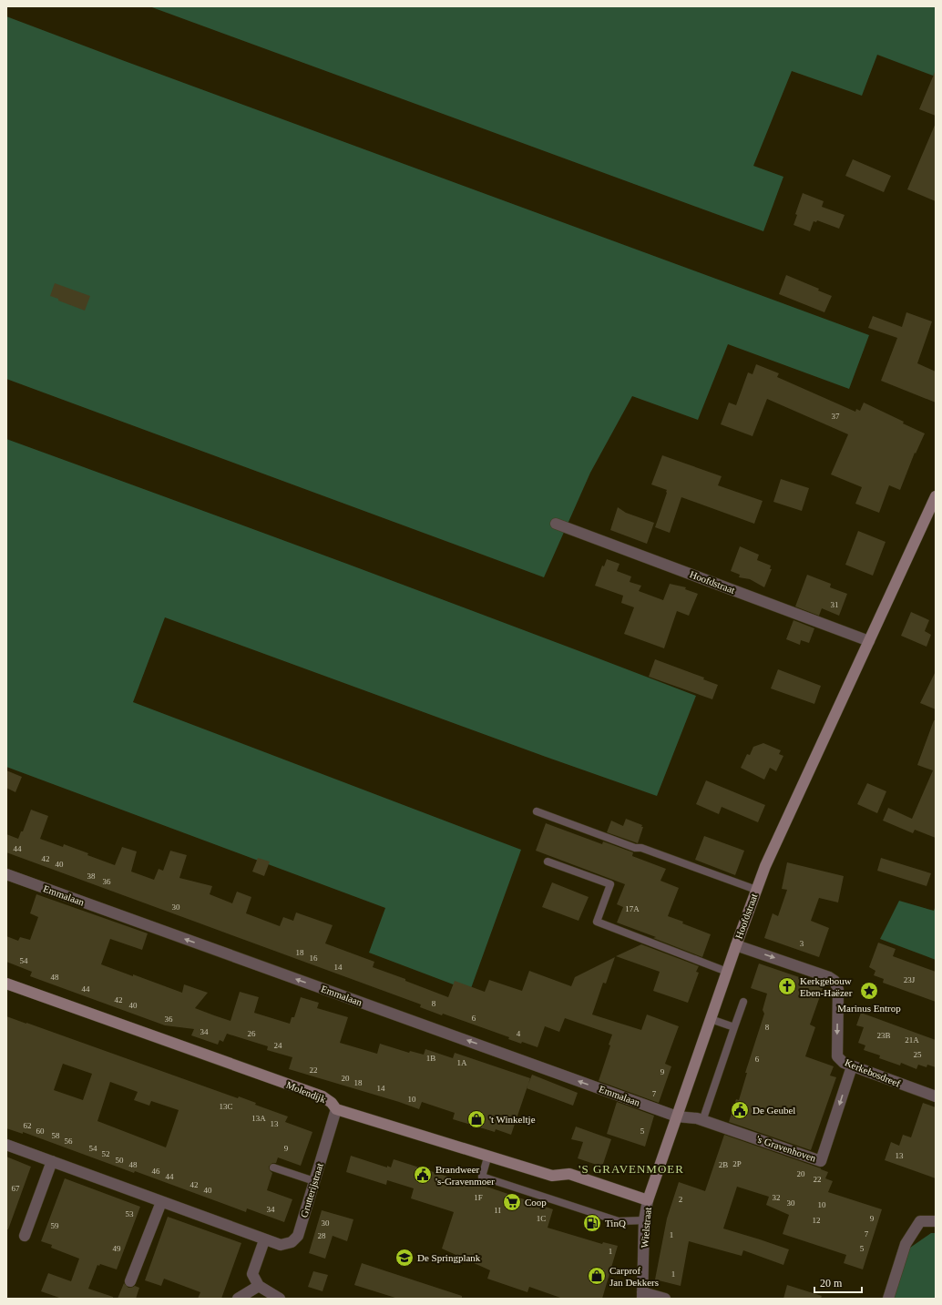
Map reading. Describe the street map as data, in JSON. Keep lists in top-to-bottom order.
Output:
{
  "streets": {
    "street": [
      "Hoofdstraat",
      "Emmalaan",
      "Kerkebosdreef",
      "Molendijk",
      "'s Gravenhoven",
      "Grutterijstraat",
      "Wielstraat"
    ]
  },
  "crossings": [
    ["Hoofdstraat", "Emmalaan"],
    ["Hoofdstraat", "Kerkebosdreef"],
    ["Hoofdstraat", "Molendijk"],
    ["Hoofdstraat", "'s Gravenhoven"],
    ["Hoofdstraat", "Wielstraat"],
    ["Emmalaan", "'s Gravenhoven"],
    ["Kerkebosdreef", "'s Gravenhoven"],
    ["Molendijk", "Grutterijstraat"],
    ["Molendijk", "Wielstraat"]
  ],
  "one_way": ["Emmalaan", "Kerkebosdreef"],
  "districts": ["'S GRAVENMOER"],
  "places": {
    "church": ["Kerkgebouw Eben-Haëzer"],
    "place": ["Marinus Entrop"],
    "public building": ["De Geubel", "Brandweer 's-Gravenmoer"],
    "shop": ["'t Winkeltje", "Carprof Jan Dekkers"],
    "supermarket": ["Coop"],
    "fuel station": ["TinQ"],
    "school or university": ["De Springplank"]
  },
  "house_numbers": [
    "37",
    "31",
    "44",
    "42",
    "40",
    "38",
    "36",
    "30",
    "17A",
    "3",
    "18",
    "16",
    "54",
    "14",
    "48",
    "23J",
    "44",
    "42",
    "8",
    "40",
    "6",
    "36",
    "8",
    "34",
    "26",
    "4",
    "23B",
    "21A",
    "24",
    "25",
    "1B",
    "6",
    "1A",
    "22",
    "9",
    "20",
    "18",
    "14",
    "7",
    "10",
    "13C",
    "13A",
    "13",
    "62",
    "60",
    "5",
    "58",
    "56",
    "54",
    "9",
    "52",
    "13",
    "50",
    "2P",
    "48",
    "2B",
    "46",
    "20",
    "44",
    "22",
    "42",
    "67",
    "40",
    "1F",
    "32",
    "2",
    "30",
    "10",
    "34",
    "1I",
    "53",
    "1C",
    "9",
    "12",
    "30",
    "59",
    "7",
    "1",
    "28",
    "49",
    "5",
    "1",
    "1"
  ],
  "scale_bar": "20 m"
}
